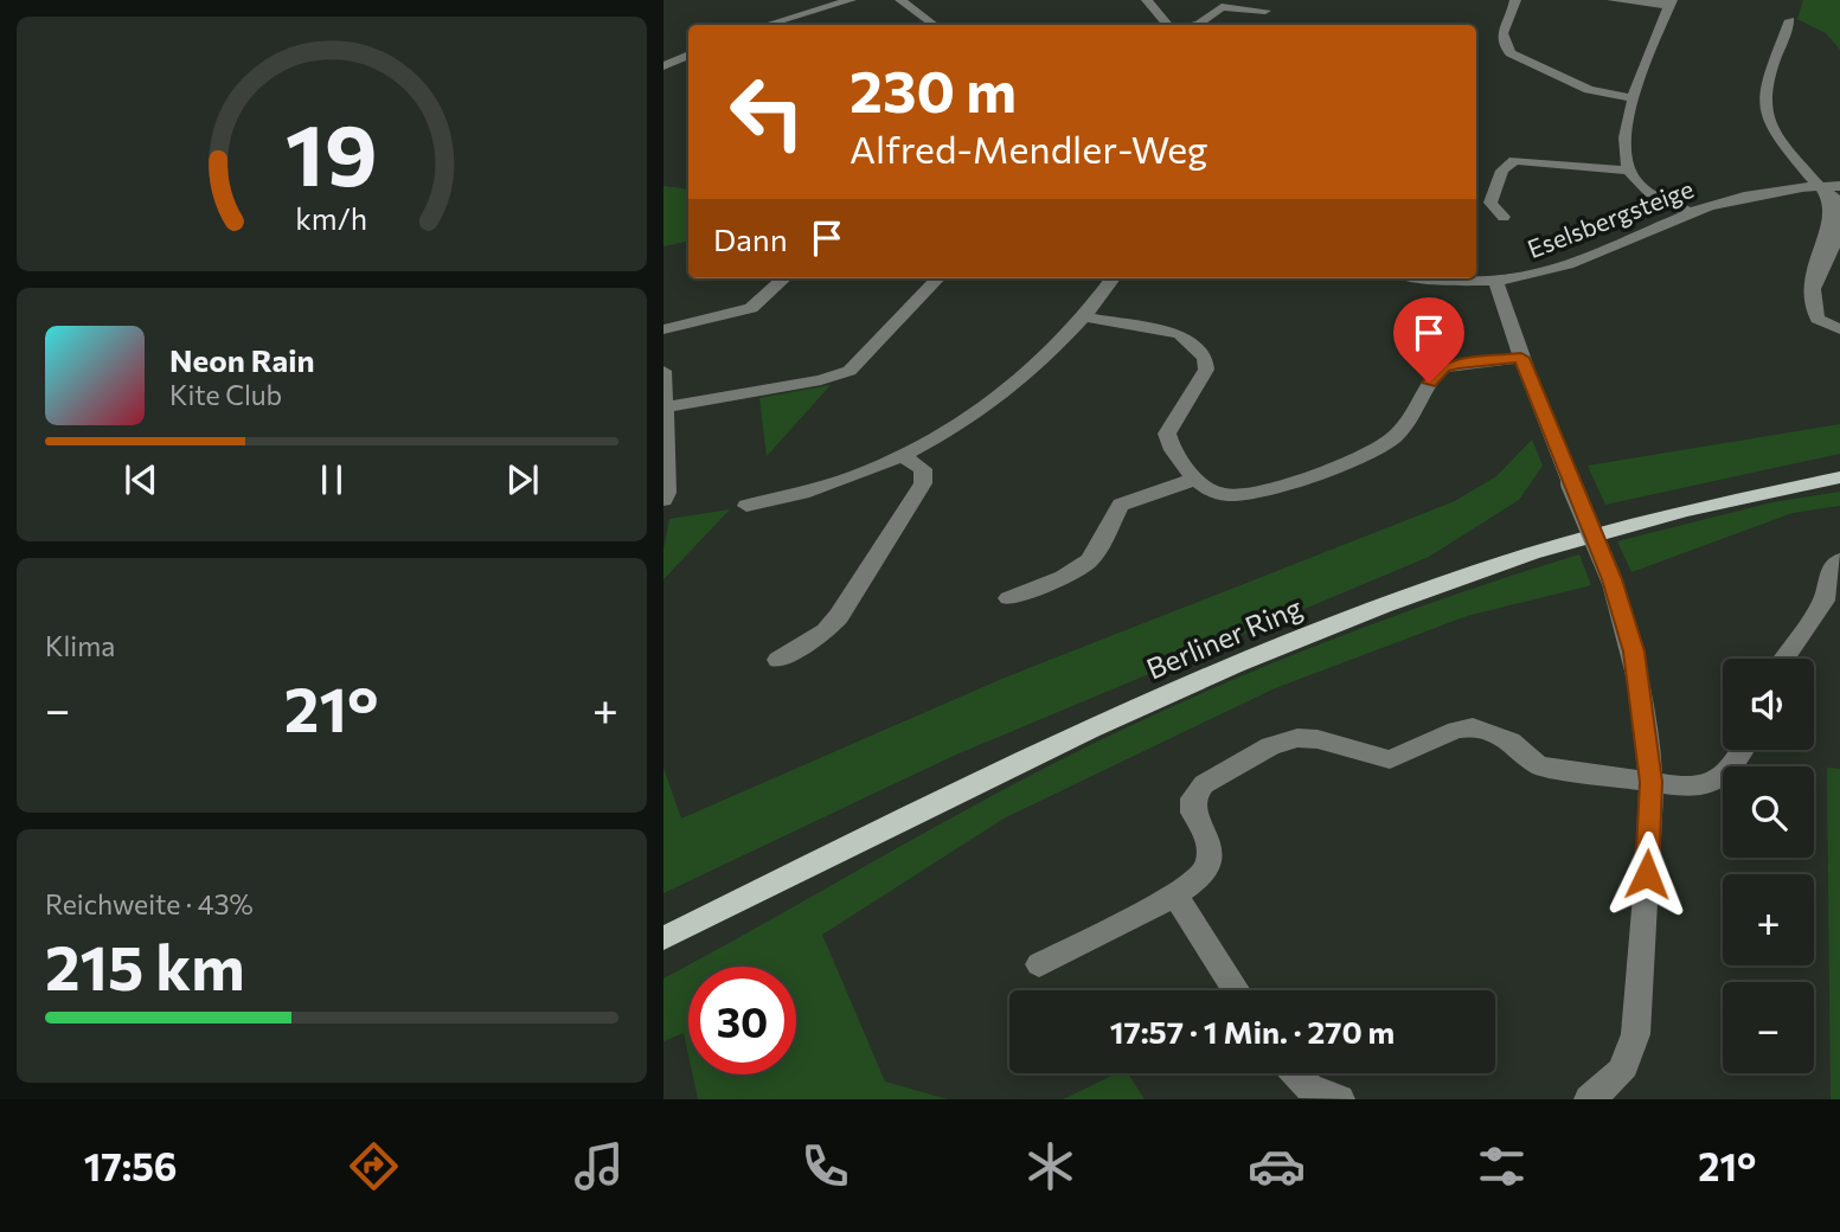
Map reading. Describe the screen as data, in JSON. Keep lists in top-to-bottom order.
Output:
{
  "streets": {
    "main road": ["Berliner Ring"],
    "street": ["Eselsbergsteige"]
  },
  "page": {
    "turn": ["230 m", "Alfred-Mendler-Weg"],
    "then": "Dann",
    "song": ["Neon Rain", "Kite Club"],
    "tile": [
      "Klima",
      ["Reichweite · 43%", "215 km"]
    ],
    "map_buttons": ["+", "−"],
    "heat": ["−", "21°", "+"],
    "limit": "30",
    "trip": "17:57 · 1 Min. · 270 m",
    "tabs": ["17:56", "21°"],
    "gauge": ["19", "km/h"]
  }
}
